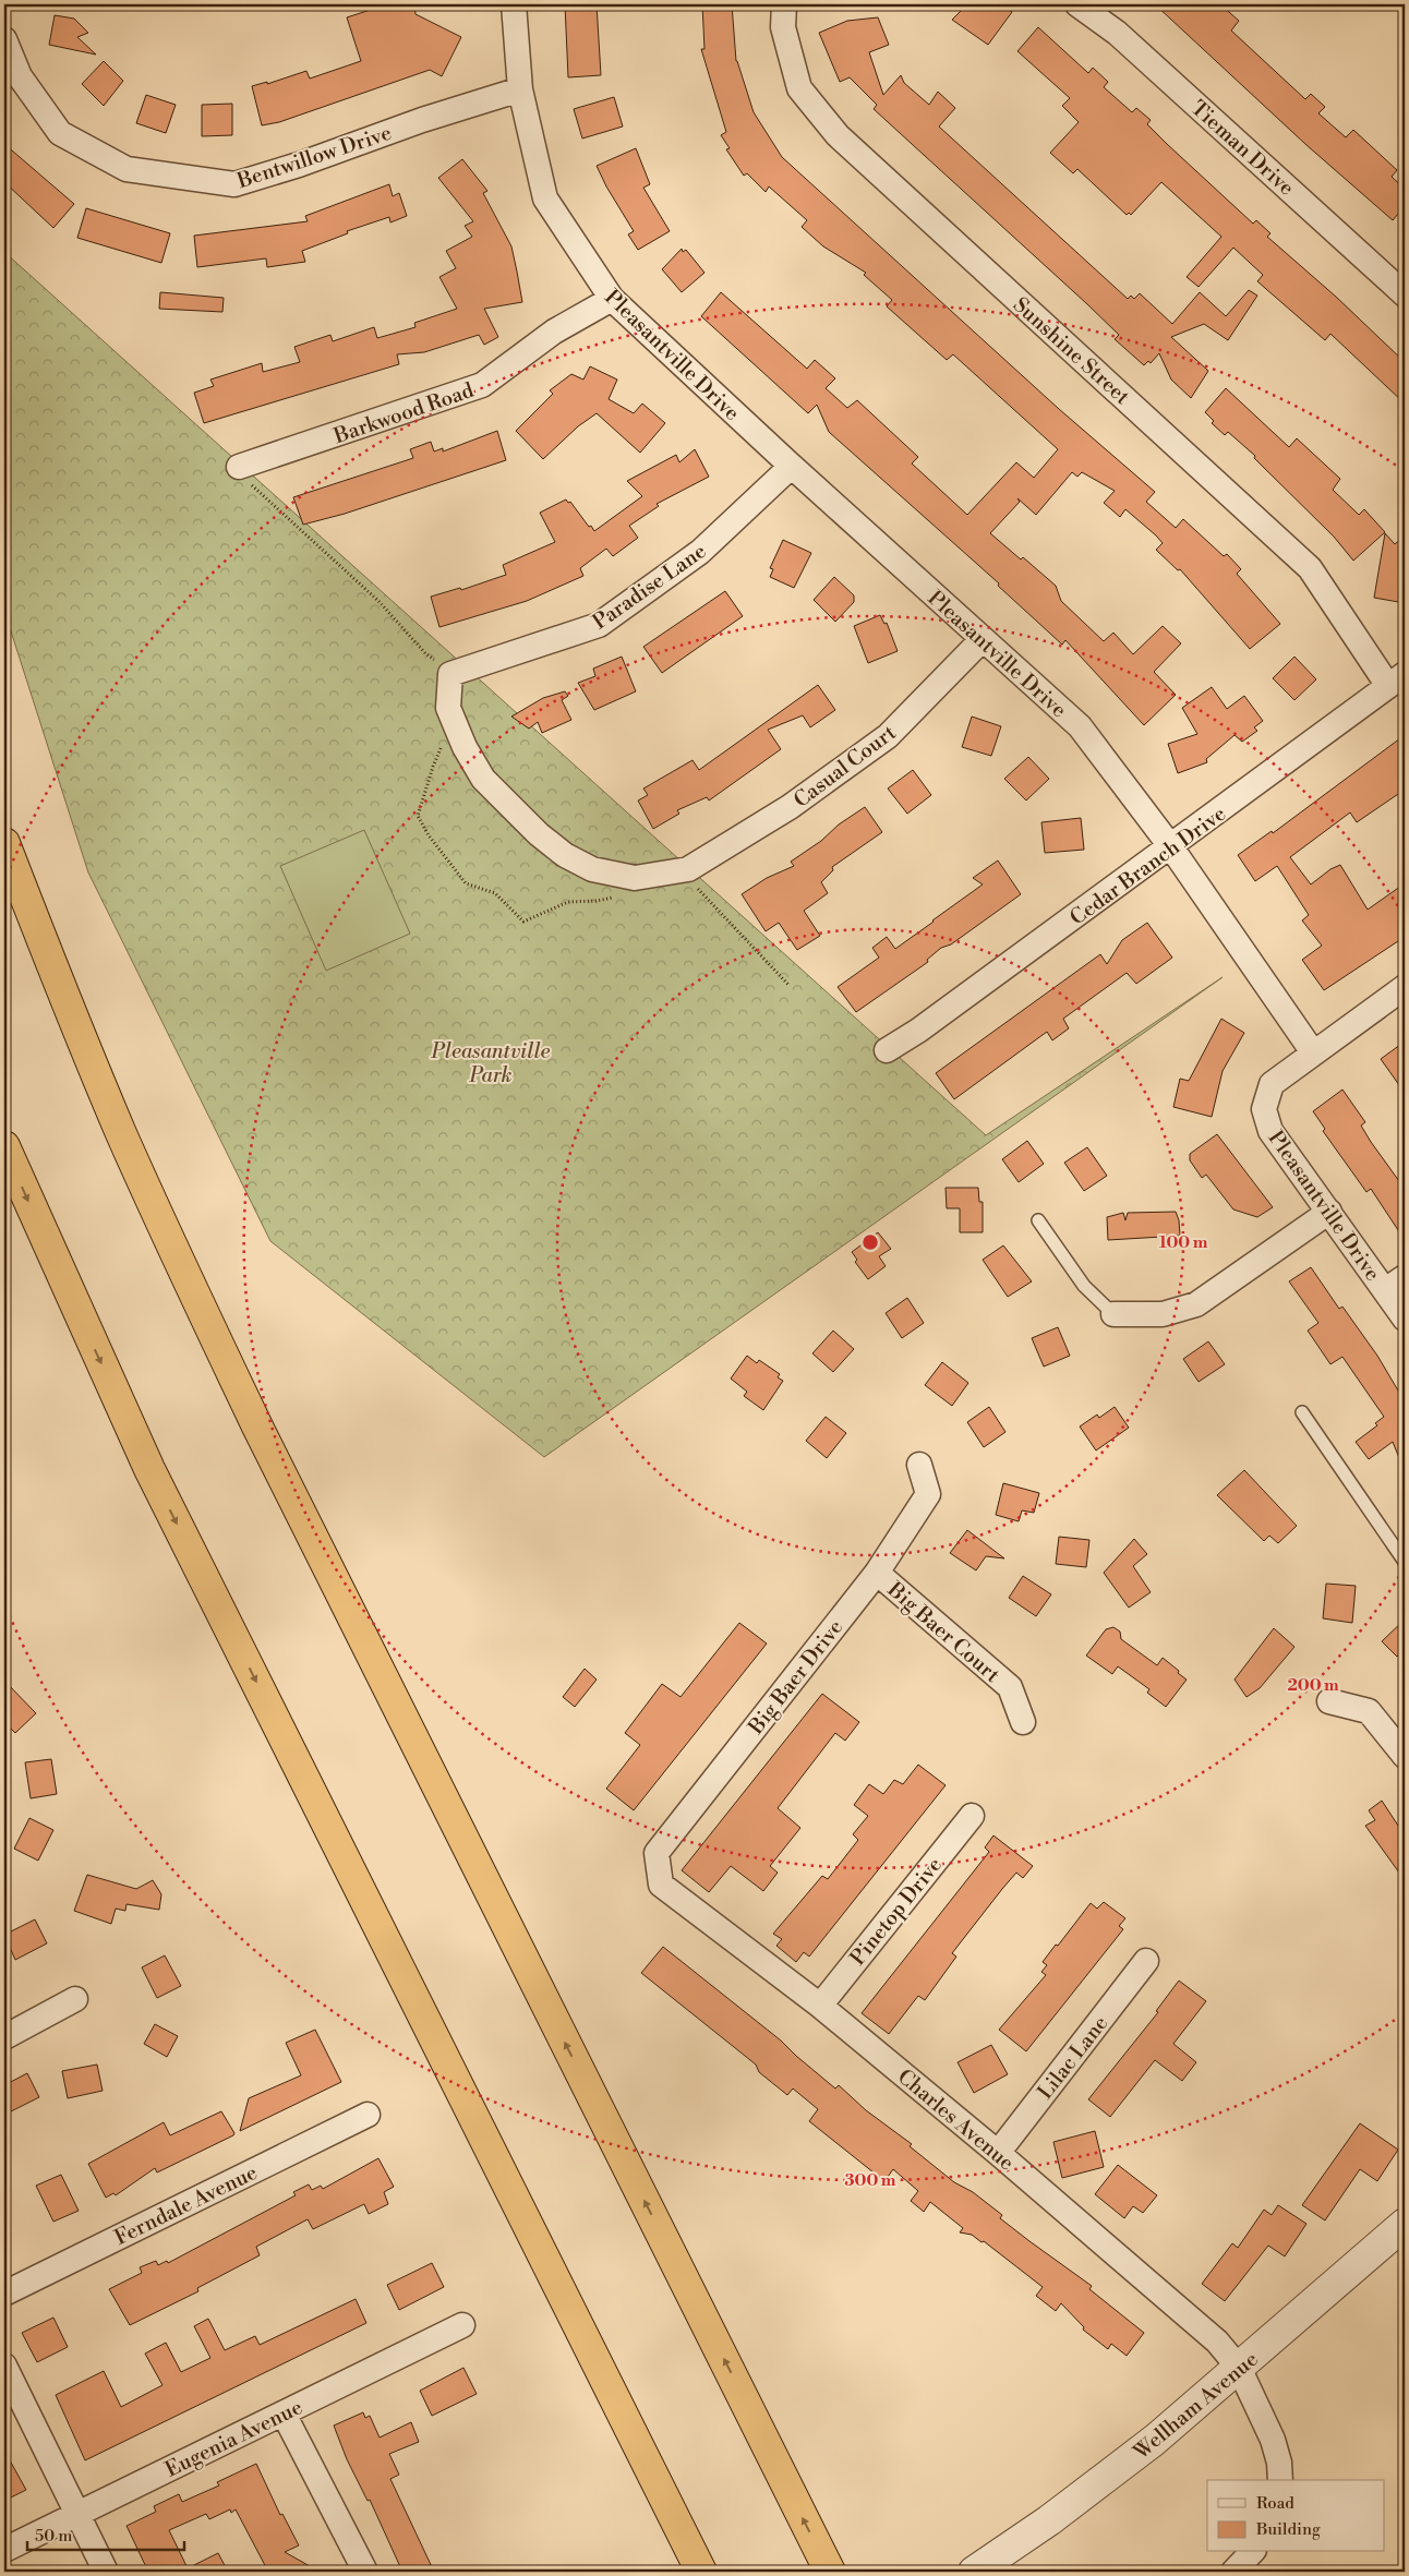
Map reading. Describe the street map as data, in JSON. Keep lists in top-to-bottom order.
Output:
{
  "streets": {
    "street": [
      "Tieman Drive",
      "Bentwillow Drive",
      "Sunshine Street",
      "Pleasantville Drive",
      "Barkwood Road",
      "Paradise Lane",
      "Casual Court",
      "Cedar Branch Drive",
      "Big Baer Court",
      "Big Baer Drive",
      "Pinetop Drive",
      "Lilac Lane",
      "Charles Avenue",
      "Ferndale Avenue",
      "Wellham Avenue",
      "Eugenia Avenue"
    ]
  },
  "crossings": [
    ["Bentwillow Drive", "Pleasantville Drive"],
    ["Sunshine Street", "Cedar Branch Drive"],
    ["Pleasantville Drive", "Barkwood Road"],
    ["Pleasantville Drive", "Paradise Lane"],
    ["Pleasantville Drive", "Casual Court"],
    ["Pleasantville Drive", "Cedar Branch Drive"],
    ["Paradise Lane", "Casual Court"],
    ["Big Baer Court", "Big Baer Drive"],
    ["Big Baer Drive", "Charles Avenue"],
    ["Pinetop Drive", "Charles Avenue"],
    ["Lilac Lane", "Charles Avenue"],
    ["Charles Avenue", "Wellham Avenue"]
  ],
  "parks": ["Pleasantville Park"],
  "legend": ["Road", "Building"],
  "scale_bar": "50 m",
  "rings": ["100 m", "200 m", "300 m"]
}
